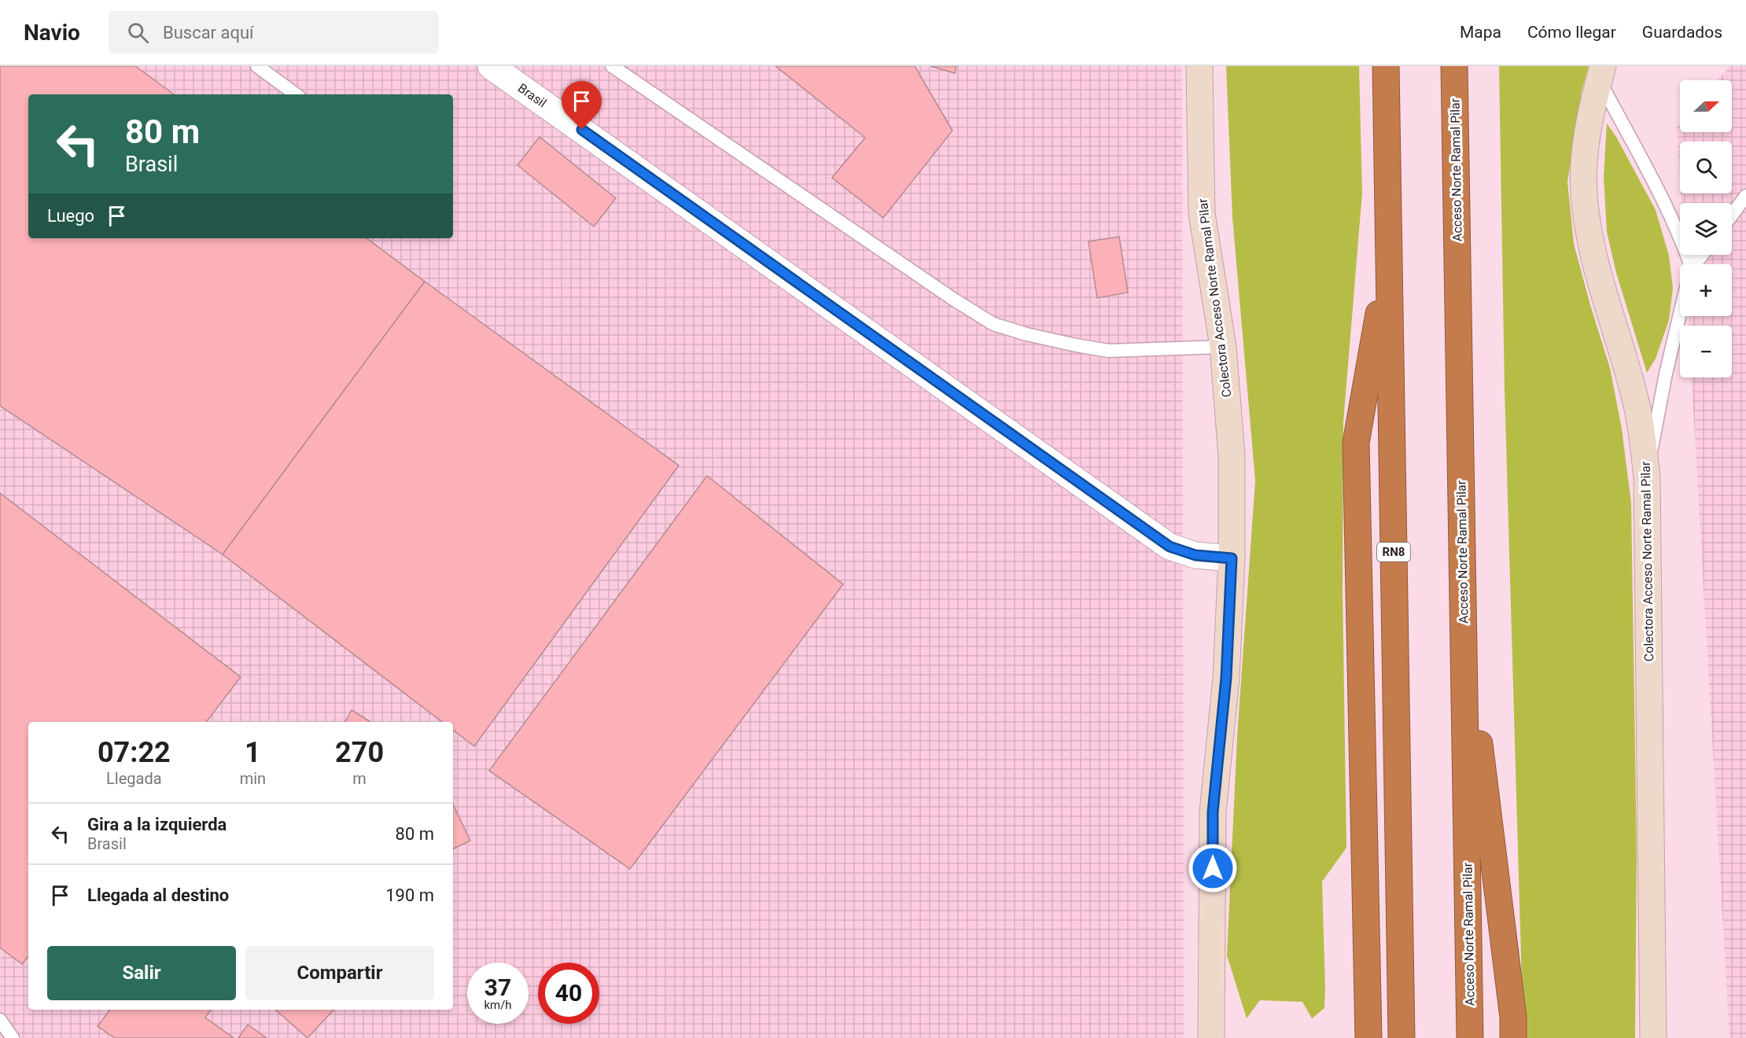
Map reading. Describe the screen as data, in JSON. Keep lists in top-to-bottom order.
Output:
{
  "streets": {
    "highway": ["Acceso Norte Ramal Pilar", "RN8"],
    "street": ["Brasil", "Colectora Acceso Norte Ramal Pilar"]
  },
  "crossings": [
    ["Brasil", "Colectora Acceso Norte Ramal Pilar"]
  ],
  "north": "right",
  "page": {
    "header": "Navio",
    "search": "Buscar aquí",
    "nav": ["Mapa", "Cómo llegar", "Guardados"],
    "map_buttons": ["+", "−"],
    "turn": ["80 m", "Brasil"],
    "then": "Luego",
    "eta": [
      "07:22",
      "Llegada",
      "1",
      "min",
      "270",
      "m"
    ],
    "list": [
      {
        "name": "Gira a la izquierda",
        "note": "Brasil",
        "value": "80 m"
      },
      {
        "name": "Llegada al destino",
        "value": "190 m"
      }
    ],
    "buttons": ["Salir", "Compartir"],
    "speed": "37 km/h",
    "limit": "40"
  }
}
